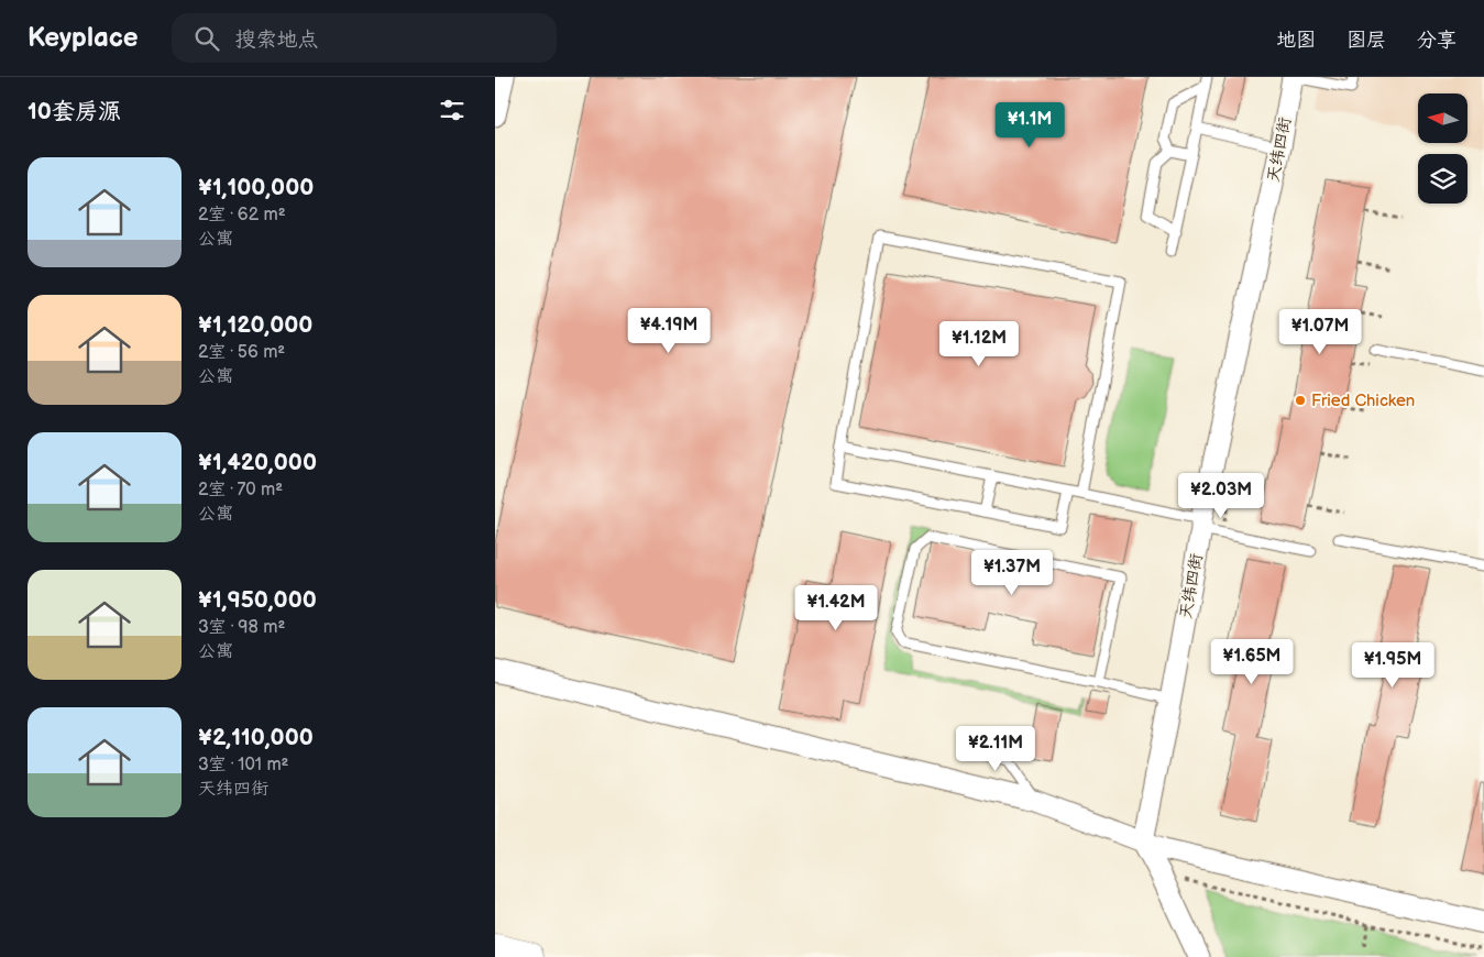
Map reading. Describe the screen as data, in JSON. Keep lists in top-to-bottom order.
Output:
{
  "streets": {
    "street": ["天纬四街"]
  },
  "places": ["Fried Chicken"],
  "north": "left",
  "page": {
    "header": "Keyplace",
    "search": "搜索地点",
    "nav": ["地图", "图层", "分享"],
    "heading": "10套房源",
    "price": [
      "¥1.1M",
      "¥4.19M",
      "¥1.07M",
      "¥1.12M",
      "¥2.03M",
      "¥1.37M",
      "¥1.42M",
      "¥1.65M",
      "¥1.95M",
      "¥2.11M"
    ],
    "list": [
      {
        "name": "¥1,100,000",
        "note": "2室 · 62 m² · 公寓"
      },
      {
        "name": "¥1,120,000",
        "note": "2室 · 56 m² · 公寓"
      },
      {
        "name": "¥1,420,000",
        "note": "2室 · 70 m² · 公寓"
      },
      {
        "name": "¥1,950,000",
        "note": "3室 · 98 m² · 公寓"
      },
      {
        "name": "¥2,110,000",
        "note": "3室 · 101 m² · 天纬四街"
      }
    ]
  }
}
